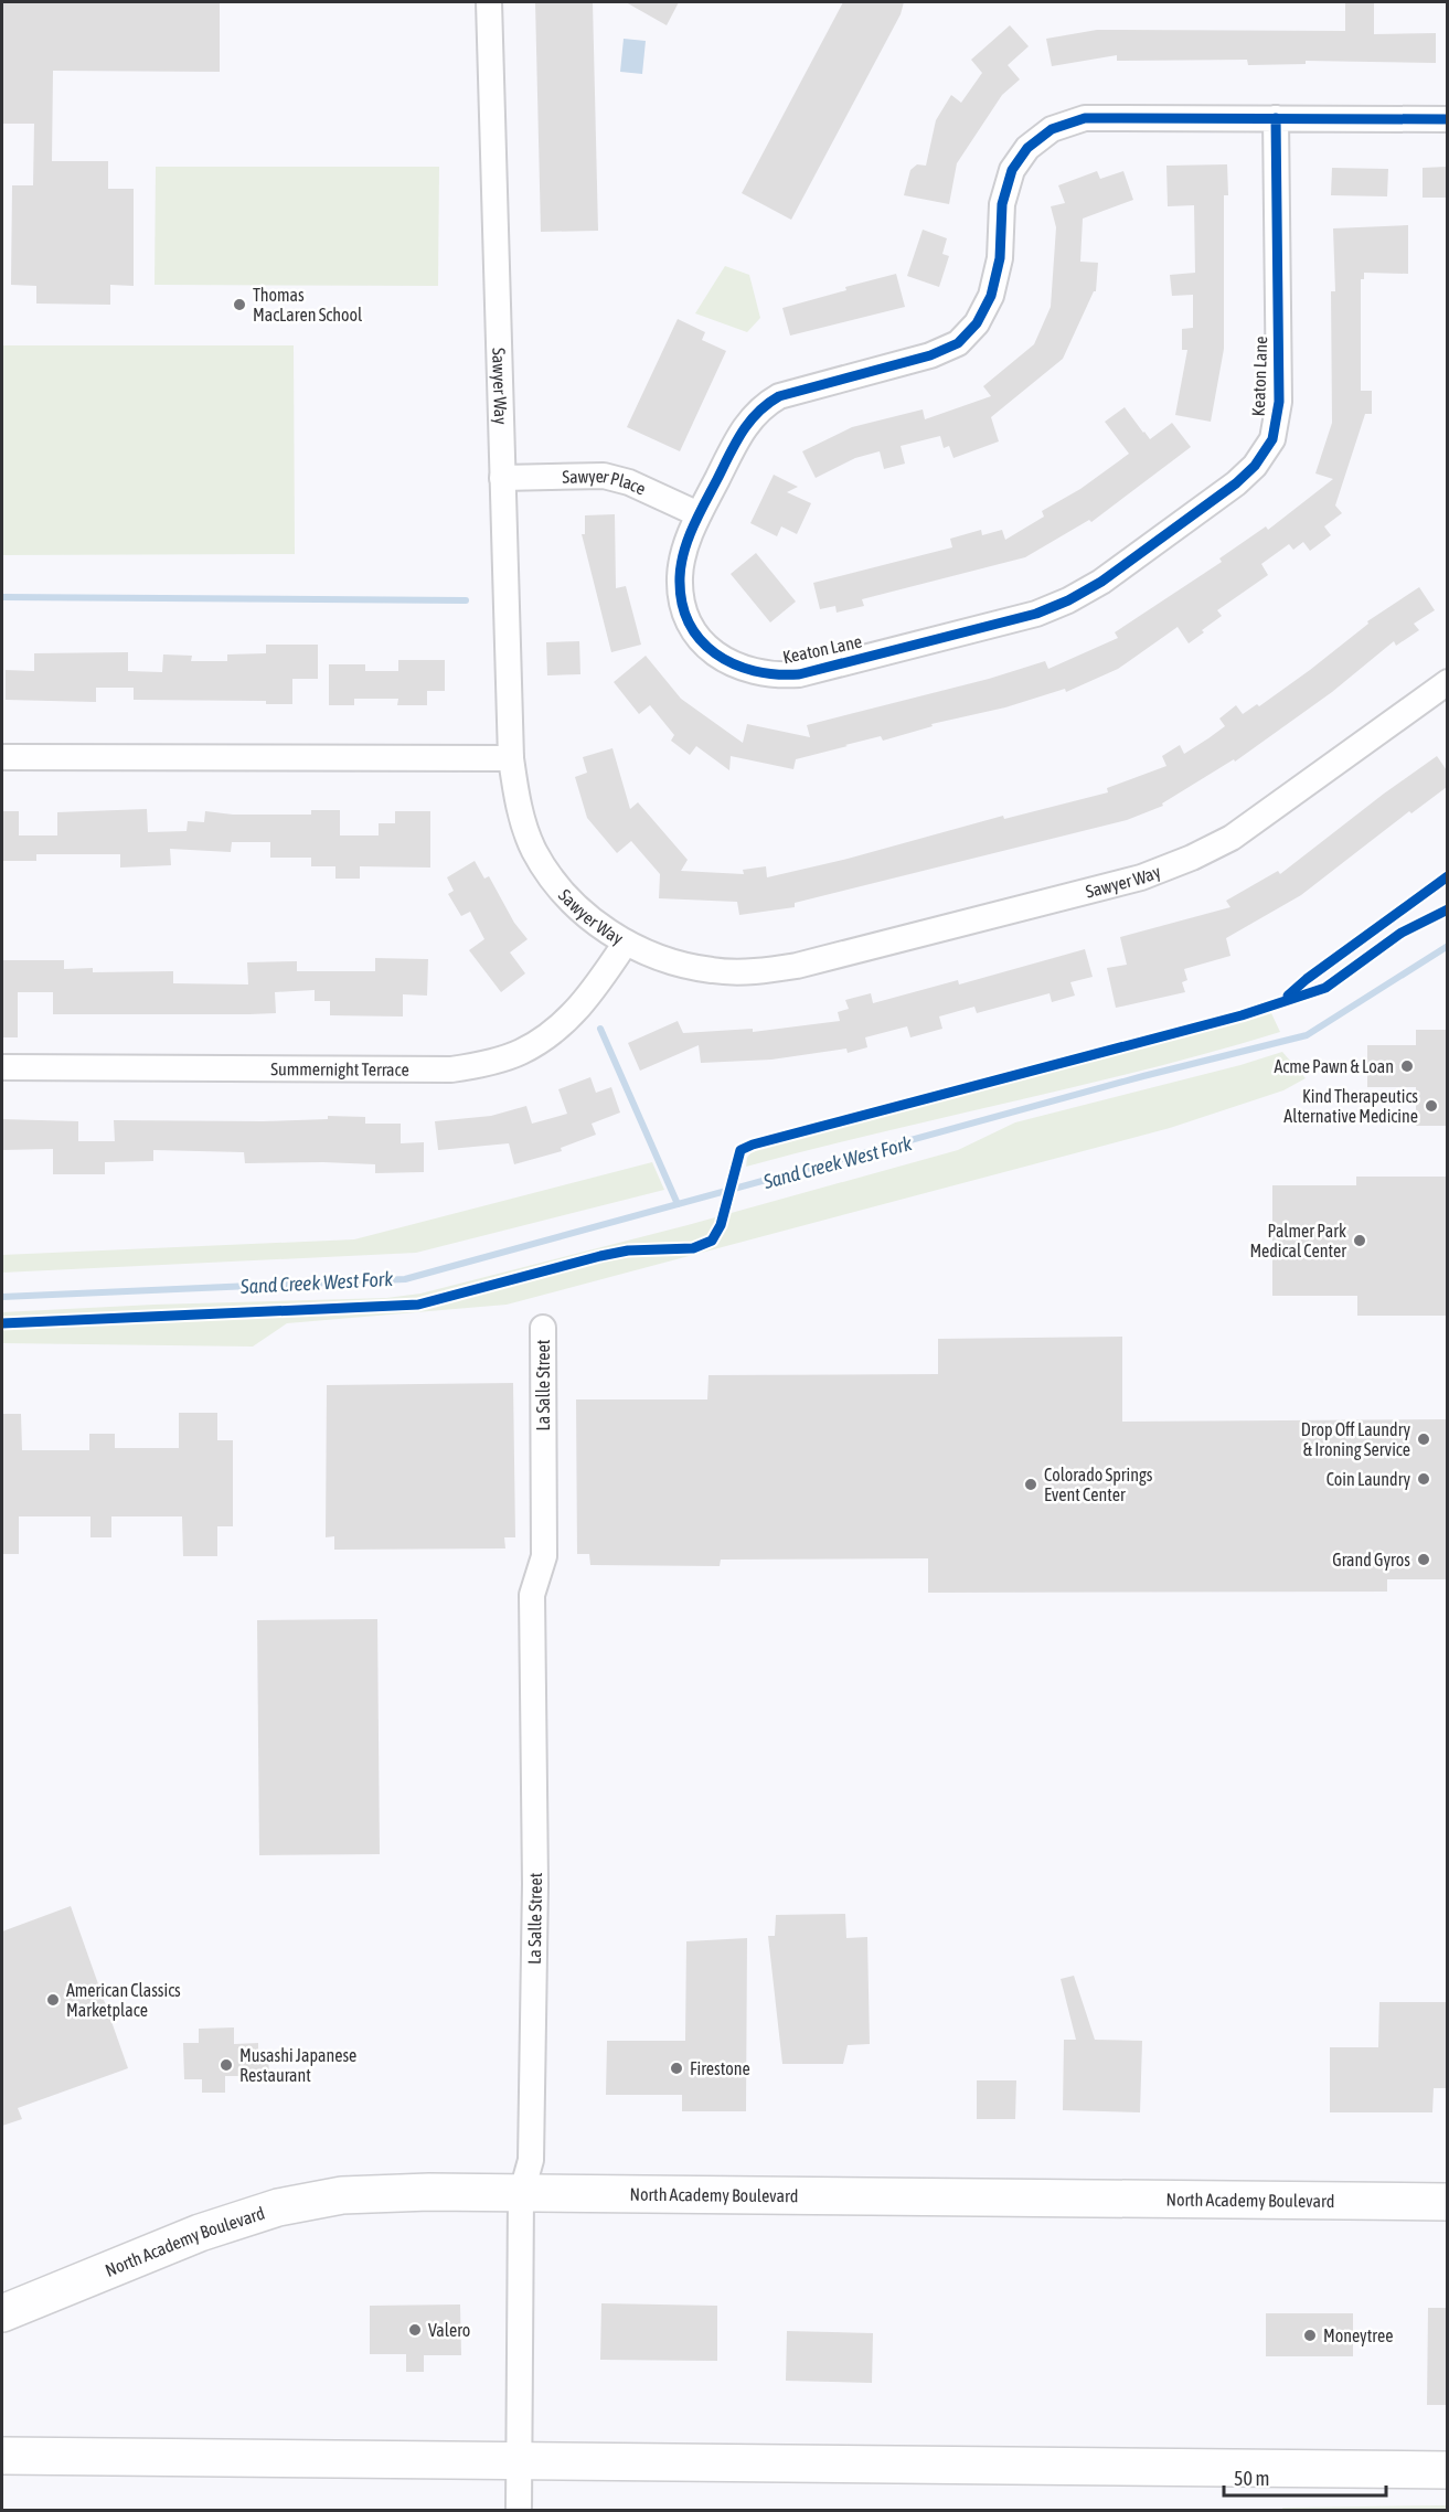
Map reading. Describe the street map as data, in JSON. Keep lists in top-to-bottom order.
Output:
{
  "streets": {
    "highway": ["North Academy Boulevard"],
    "street": [
      "Keaton Lane",
      "Sawyer Way",
      "Sawyer Place",
      "Summernight Terrace",
      "La Salle Street"
    ]
  },
  "crossings": [
    ["Keaton Lane", "Sawyer Place"],
    ["Sawyer Way", "Sawyer Place"],
    ["Sawyer Way", "Summernight Terrace"],
    ["La Salle Street", "North Academy Boulevard"]
  ],
  "water": ["Sand Creek West Fork"],
  "places": [
    "Thomas MacLaren School",
    "Acme Pawn & Loan",
    "Kind Therapeutics Alternative Medicine",
    "Palmer Park Medical Center",
    "Drop Off Laundry & Ironing Service",
    "Coin Laundry",
    "Colorado Springs Event Center",
    "Grand Gyros",
    "American Classics Marketplace",
    "Musashi Japanese Restaurant",
    "Firestone",
    "Valero",
    "Moneytree"
  ],
  "scale_bar": "50 m"
}
